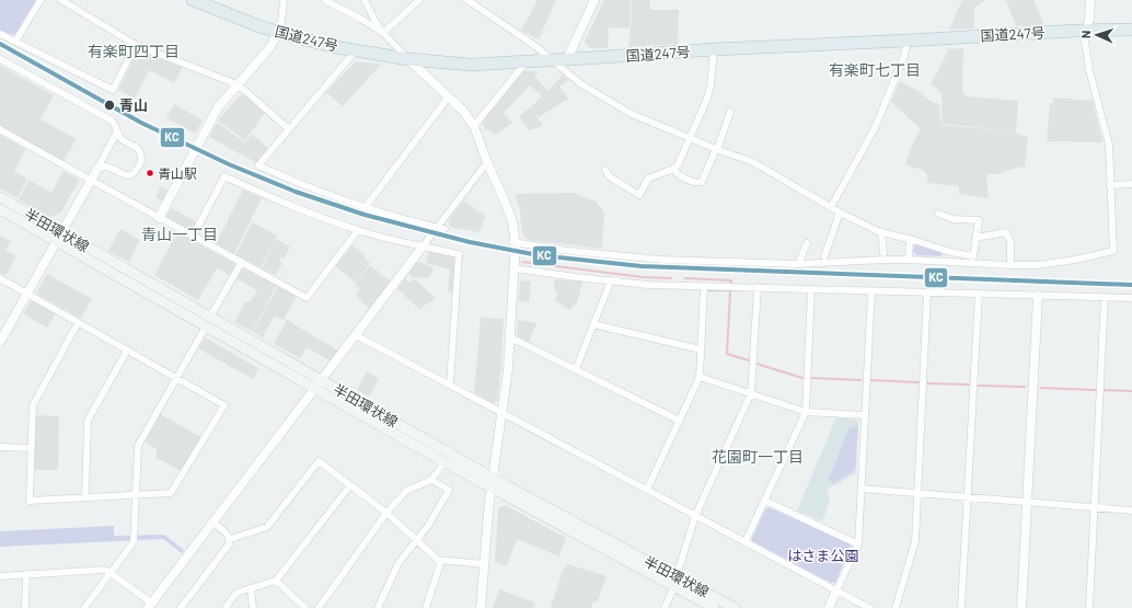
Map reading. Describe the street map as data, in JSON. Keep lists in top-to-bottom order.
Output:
{
  "streets": {
    "highway": ["国道247号"],
    "main road": ["半田環状線"]
  },
  "districts": [
    "有楽町四丁目",
    "有楽町七丁目",
    "青山一丁目",
    "花園町一丁目"
  ],
  "parks": ["はさま公園"],
  "places": ["青山", "青山駅"],
  "lines": ["transit line KC"],
  "north": "left"
}
